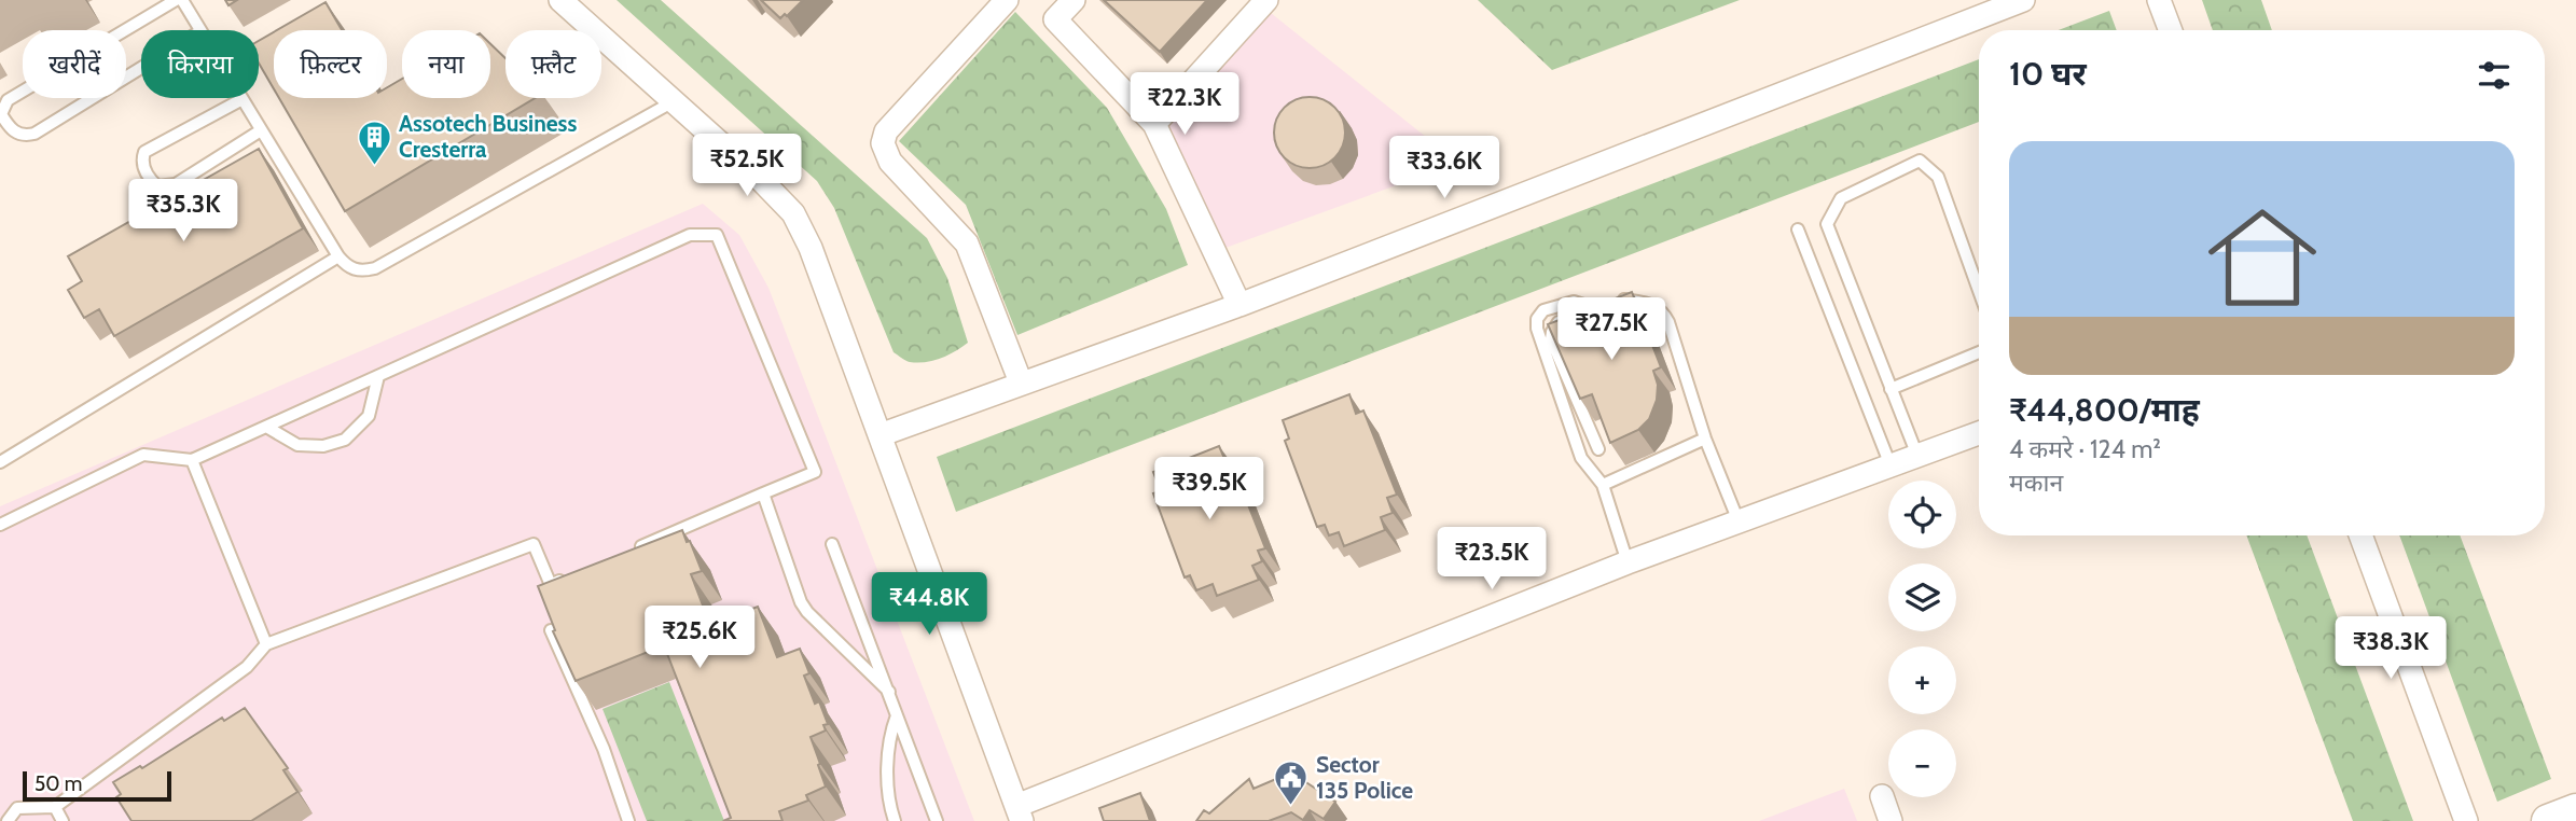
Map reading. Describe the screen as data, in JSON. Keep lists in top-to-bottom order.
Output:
{
  "places": {
    "building": ["Assotech Business Cresterra"],
    "public building": ["Sector 135 Police"]
  },
  "scale_bar": "50 m",
  "page": {
    "chip": [
      "खरीदें",
      "किराया",
      "फ़िल्टर",
      "नया",
      "फ़्लैट"
    ],
    "heading": "10 घर",
    "price": [
      "₹22.3K",
      "₹52.5K",
      "₹33.6K",
      "₹35.3K",
      "₹27.5K",
      "₹39.5K",
      "₹23.5K",
      "₹44.8K",
      "₹25.6K",
      "₹38.3K"
    ],
    "list": [
      {
        "name": "₹44,800/माह",
        "note": "4 कमरे · 124 m² · मकान"
      }
    ],
    "map_buttons": ["+", "−"],
    "scale": "50 m"
  }
}
